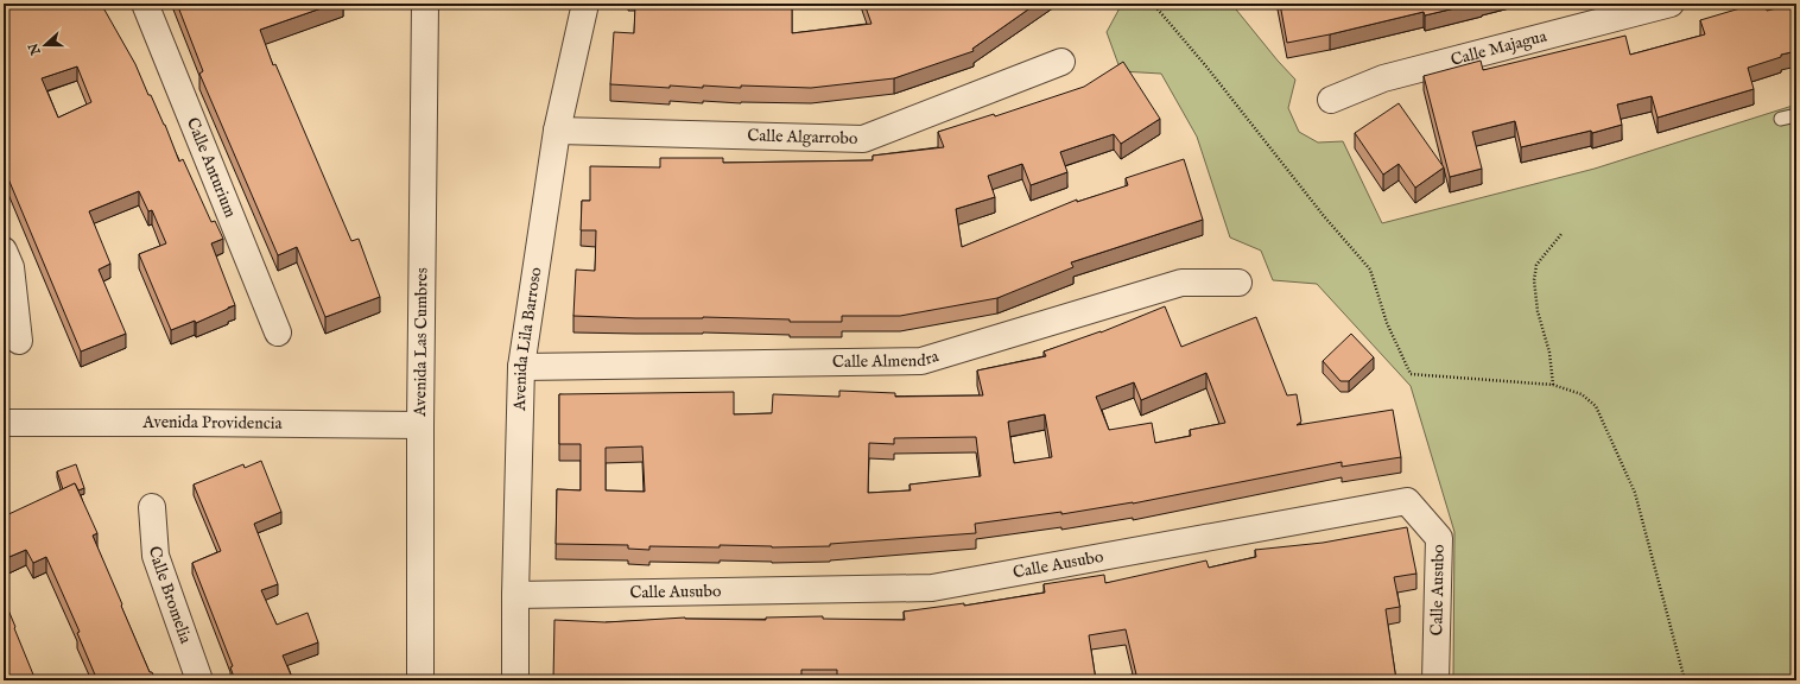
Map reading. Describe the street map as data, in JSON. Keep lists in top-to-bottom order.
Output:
{
  "streets": {
    "street": [
      "Calle Majagua",
      "Calle Algarrobo",
      "Calle Anturium",
      "Avenida Lila Barroso",
      "Avenida Las Cumbres",
      "Calle Almendra",
      "Avenida Providencia",
      "Calle Ausubo",
      "Calle Bromelia"
    ]
  },
  "crossings": [
    ["Calle Algarrobo", "Avenida Lila Barroso"],
    ["Avenida Lila Barroso", "Calle Almendra"],
    ["Avenida Lila Barroso", "Calle Ausubo"],
    ["Avenida Las Cumbres", "Avenida Providencia"]
  ],
  "north": "left"
}
